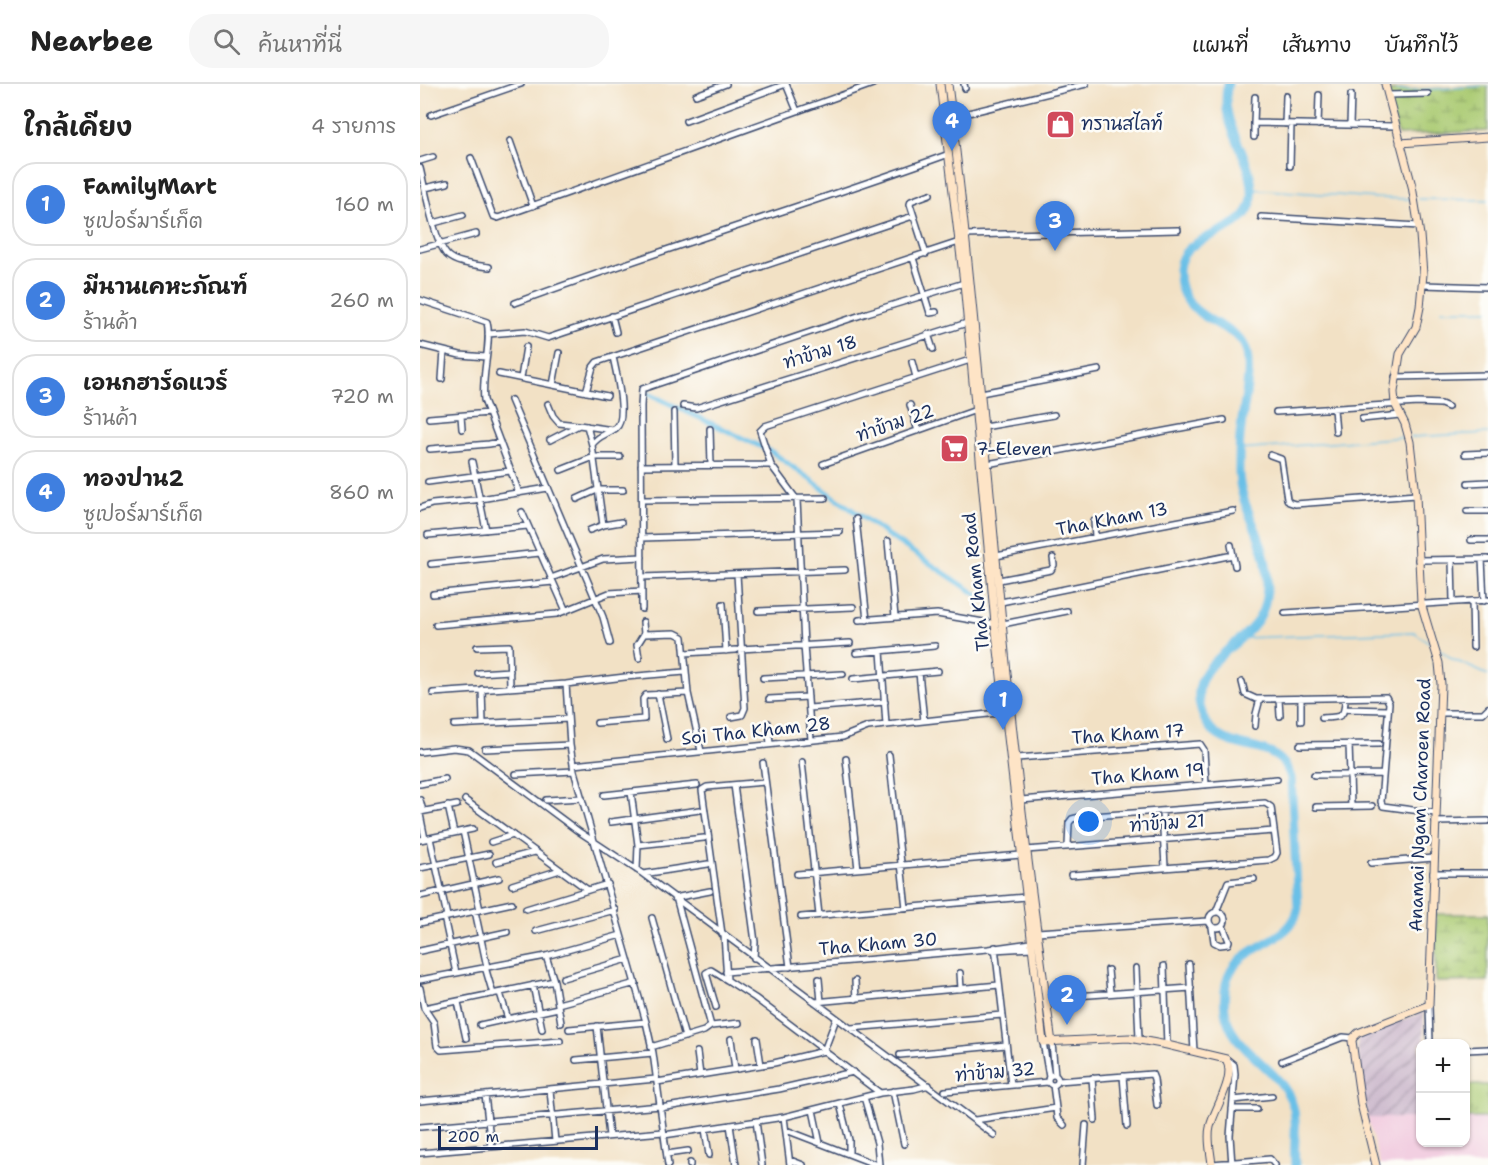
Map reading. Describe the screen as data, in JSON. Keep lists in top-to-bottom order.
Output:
{
  "streets": {
    "street": [
      "ท่าข้าม 18",
      "ท่าข้าม 22",
      "Tha Kham 13",
      "Tha Kham Road",
      "Soi Tha Kham 28",
      "Tha Kham 17",
      "Tha Kham 19",
      "Anamai Ngam Charoen Road",
      "ท่าข้าม 21",
      "Tha Kham 30",
      "ท่าข้าม 32"
    ]
  },
  "crossings": [
    ["ท่าข้าม 18", "Tha Kham Road"],
    ["ท่าข้าม 22", "Tha Kham Road"],
    ["Tha Kham 13", "Tha Kham Road"],
    ["Tha Kham Road", "Soi Tha Kham 28"],
    ["Tha Kham Road", "Tha Kham 17"],
    ["Tha Kham Road", "Tha Kham 19"],
    ["Tha Kham Road", "ท่าข้าม 21"],
    ["Tha Kham Road", "Tha Kham 30"],
    ["Tha Kham Road", "ท่าข้าม 32"],
    ["Tha Kham 17", "Tha Kham 19"]
  ],
  "places": {
    "shop": ["ทรานสไลท์"],
    "supermarket": ["7-Eleven"]
  },
  "scale_bar": "200 m",
  "page": {
    "header": "Nearbee",
    "search": "ค้นหาที่นี่",
    "nav": ["แผนที่", "เส้นทาง", "บันทึกไว้"],
    "heading": ["ใกล้เคียง", "4 รายการ"],
    "pins": [
      "4",
      "3",
      "1",
      "2"
    ],
    "list": [
      {
        "mark": "1",
        "name": "FamilyMart",
        "note": "ซูเปอร์มาร์เก็ต",
        "value": "160 m"
      },
      {
        "mark": "2",
        "name": "มีนานเคหะภัณฑ์",
        "note": "ร้านค้า",
        "value": "260 m"
      },
      {
        "mark": "3",
        "name": "เอนกฮาร์ดแวร์",
        "note": "ร้านค้า",
        "value": "720 m"
      },
      {
        "mark": "4",
        "name": "ทองปาน2",
        "note": "ซูเปอร์มาร์เก็ต",
        "value": "860 m"
      }
    ],
    "map_buttons": ["+", "−"],
    "scale": "200 m"
  }
}
